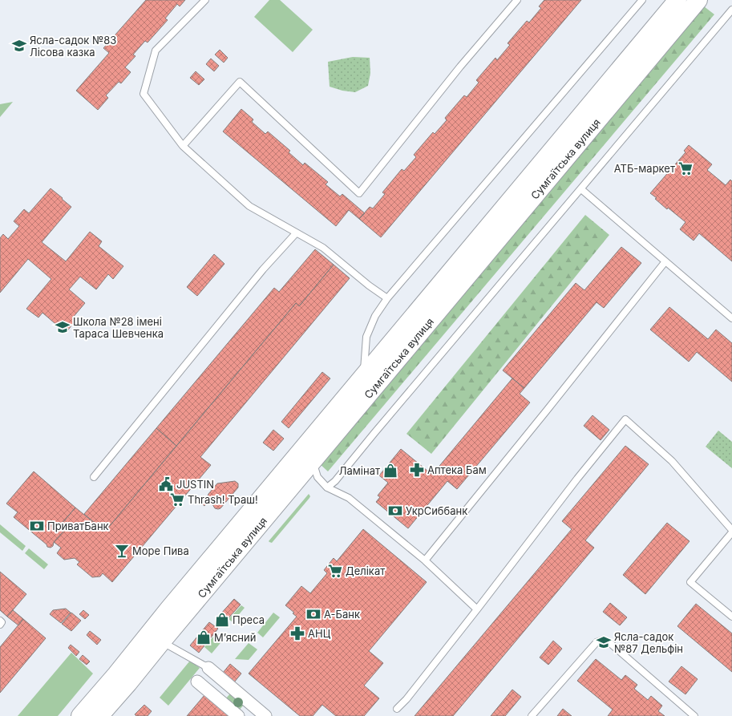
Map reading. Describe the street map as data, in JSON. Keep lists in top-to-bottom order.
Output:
{
  "streets": {
    "main road": ["Сумгаїтська вулиця"]
  },
  "places": {
    "school or university": ["Ясла-садок №83 Лісова казка", "Школа №28 імені Тараса Шевченка", "Ясла-садок №87 Дельфін"],
    "supermarket": ["АТБ-маркет", "Thrash! Траш!", "Делікат"],
    "pharmacy": ["Аптека Бам", "АНЦ"],
    "shop": ["Ламінат", "Преса", "М’ясний"],
    "public building": ["JUSTIN"],
    "bank": ["УкрСиббанк", "ПриватБанк", "А-Банк"],
    "bar": ["Море Пива"]
  }
}
